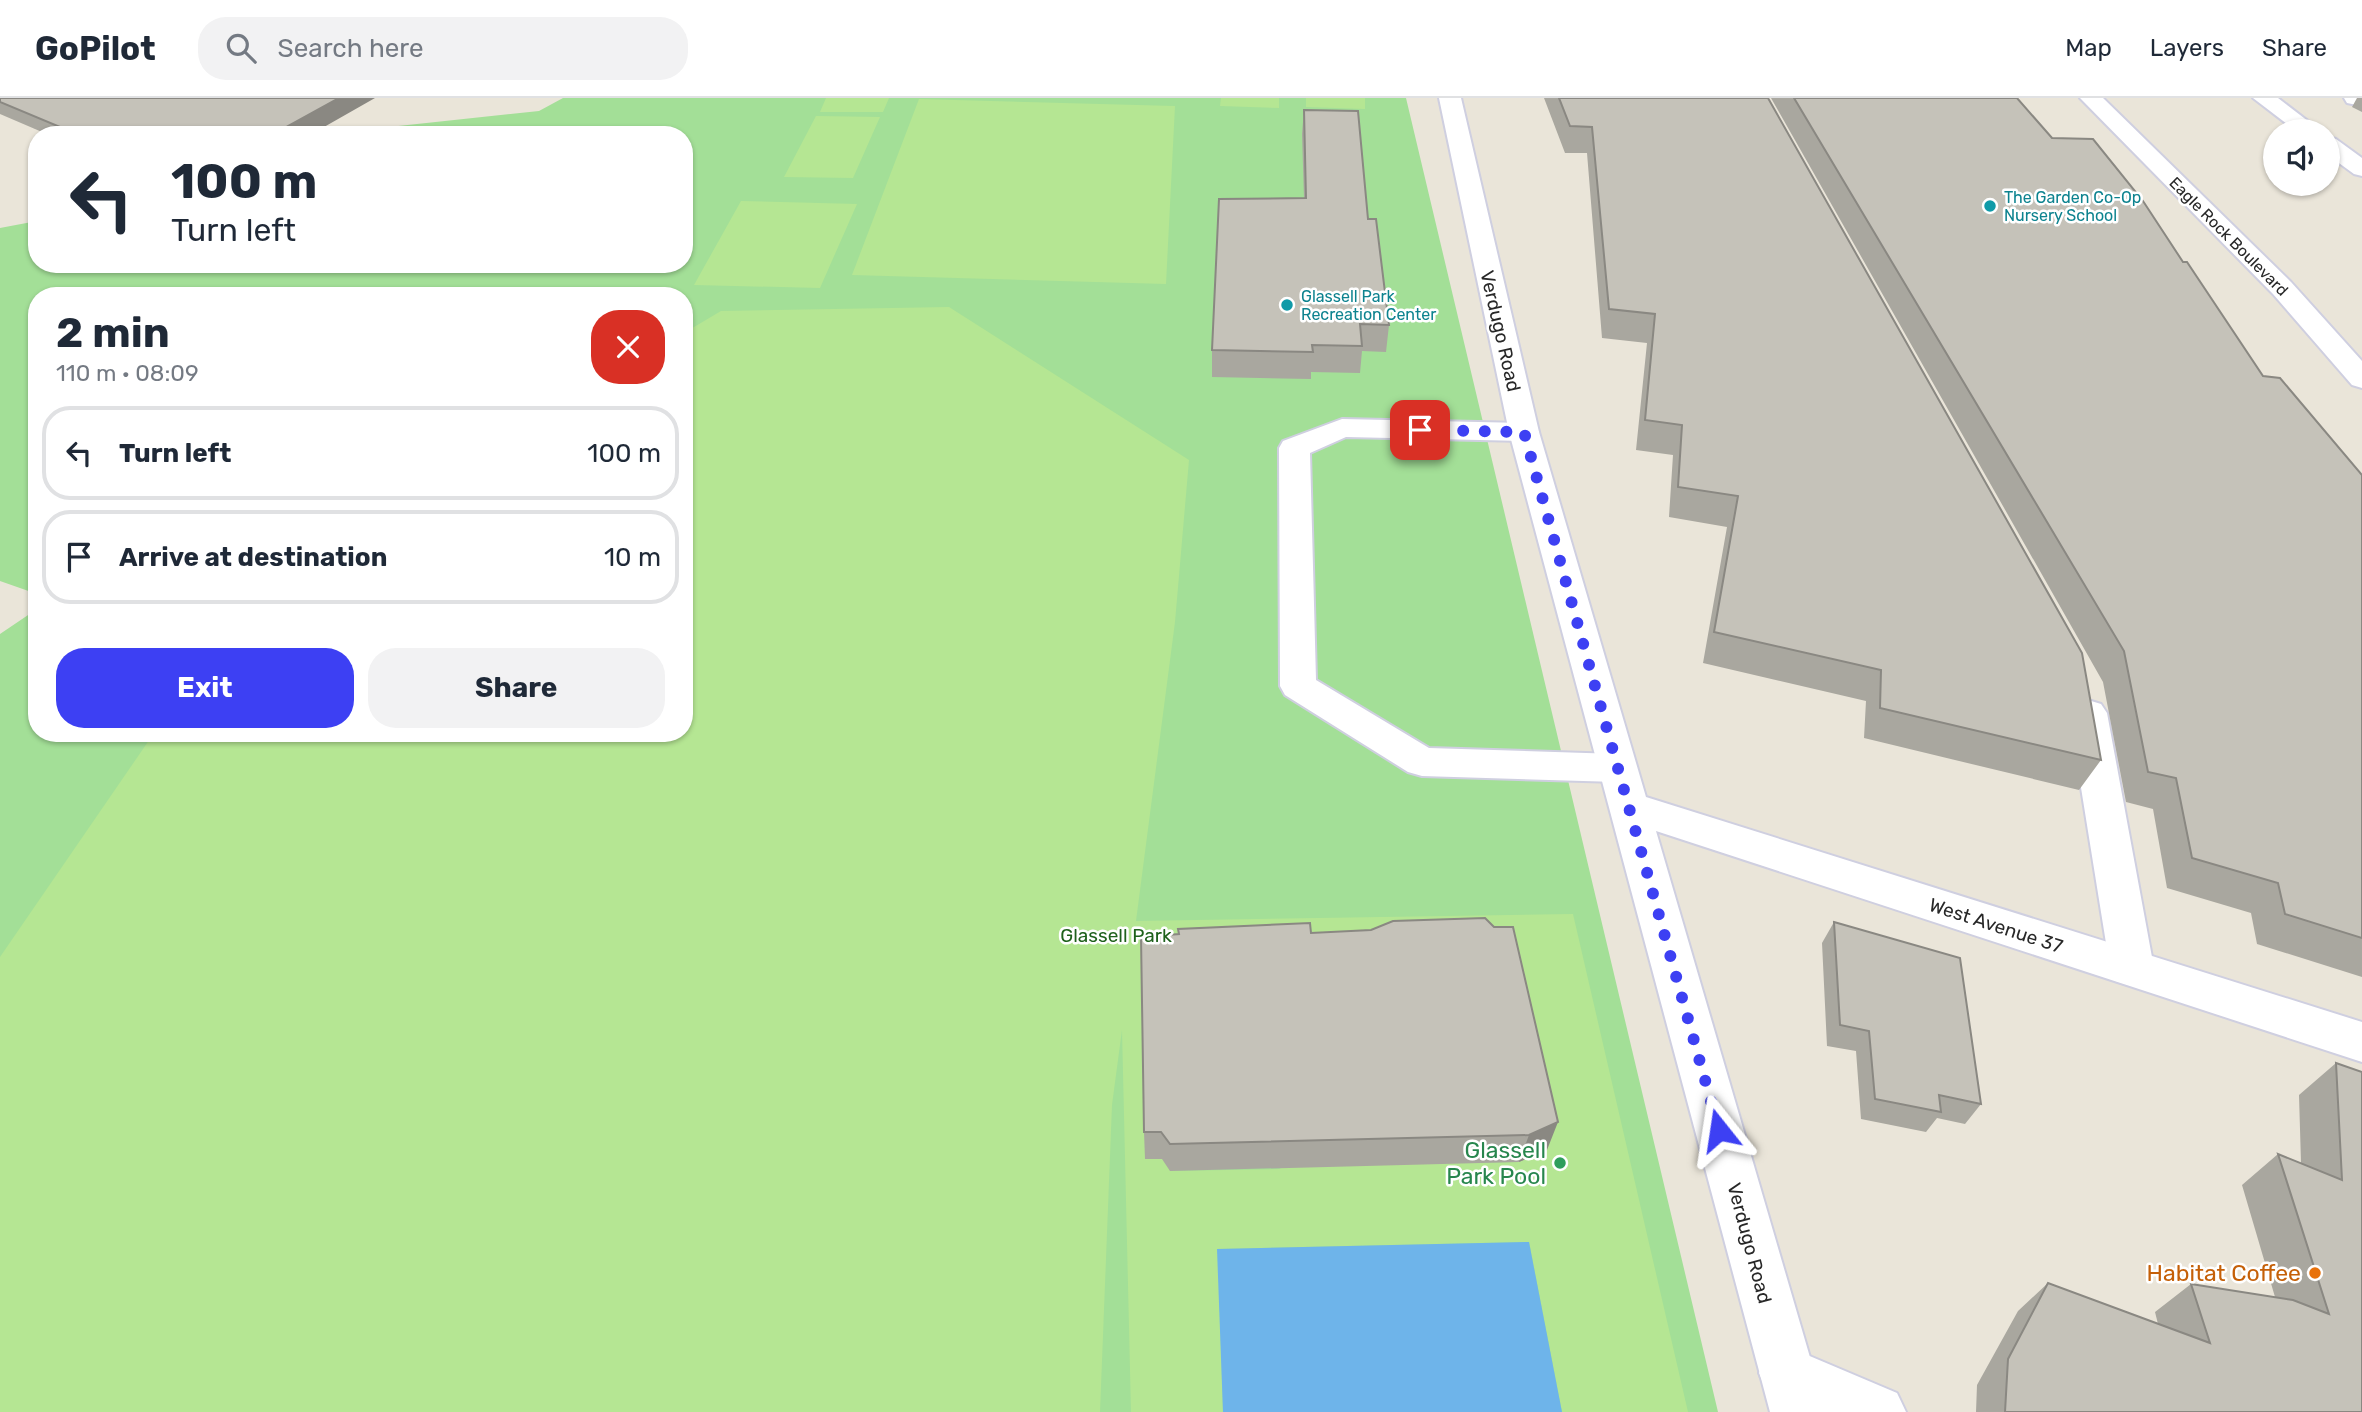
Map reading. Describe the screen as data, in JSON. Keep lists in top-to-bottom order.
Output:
{
  "streets": {
    "street": ["Eagle Rock Boulevard", "Verdugo Road", "West Avenue 37"]
  },
  "crossings": [
    ["Verdugo Road", "West Avenue 37"]
  ],
  "parks": ["Glassell Park"],
  "places": [
    "The Garden Co-Op Nursery School",
    "Glassell Park Recreation Center",
    "Glassell Park Pool",
    "Habitat Coffee"
  ],
  "page": {
    "header": "GoPilot",
    "search": "Search here",
    "nav": ["Map", "Layers", "Share"],
    "turn": ["100 m", "Turn left"],
    "heading": ["2 min", "110 m · 08:09"],
    "list": [
      {
        "name": "Turn left",
        "value": "100 m"
      },
      {
        "name": "Arrive at destination",
        "value": "10 m"
      }
    ],
    "buttons": ["Exit", "Share"]
  }
}
